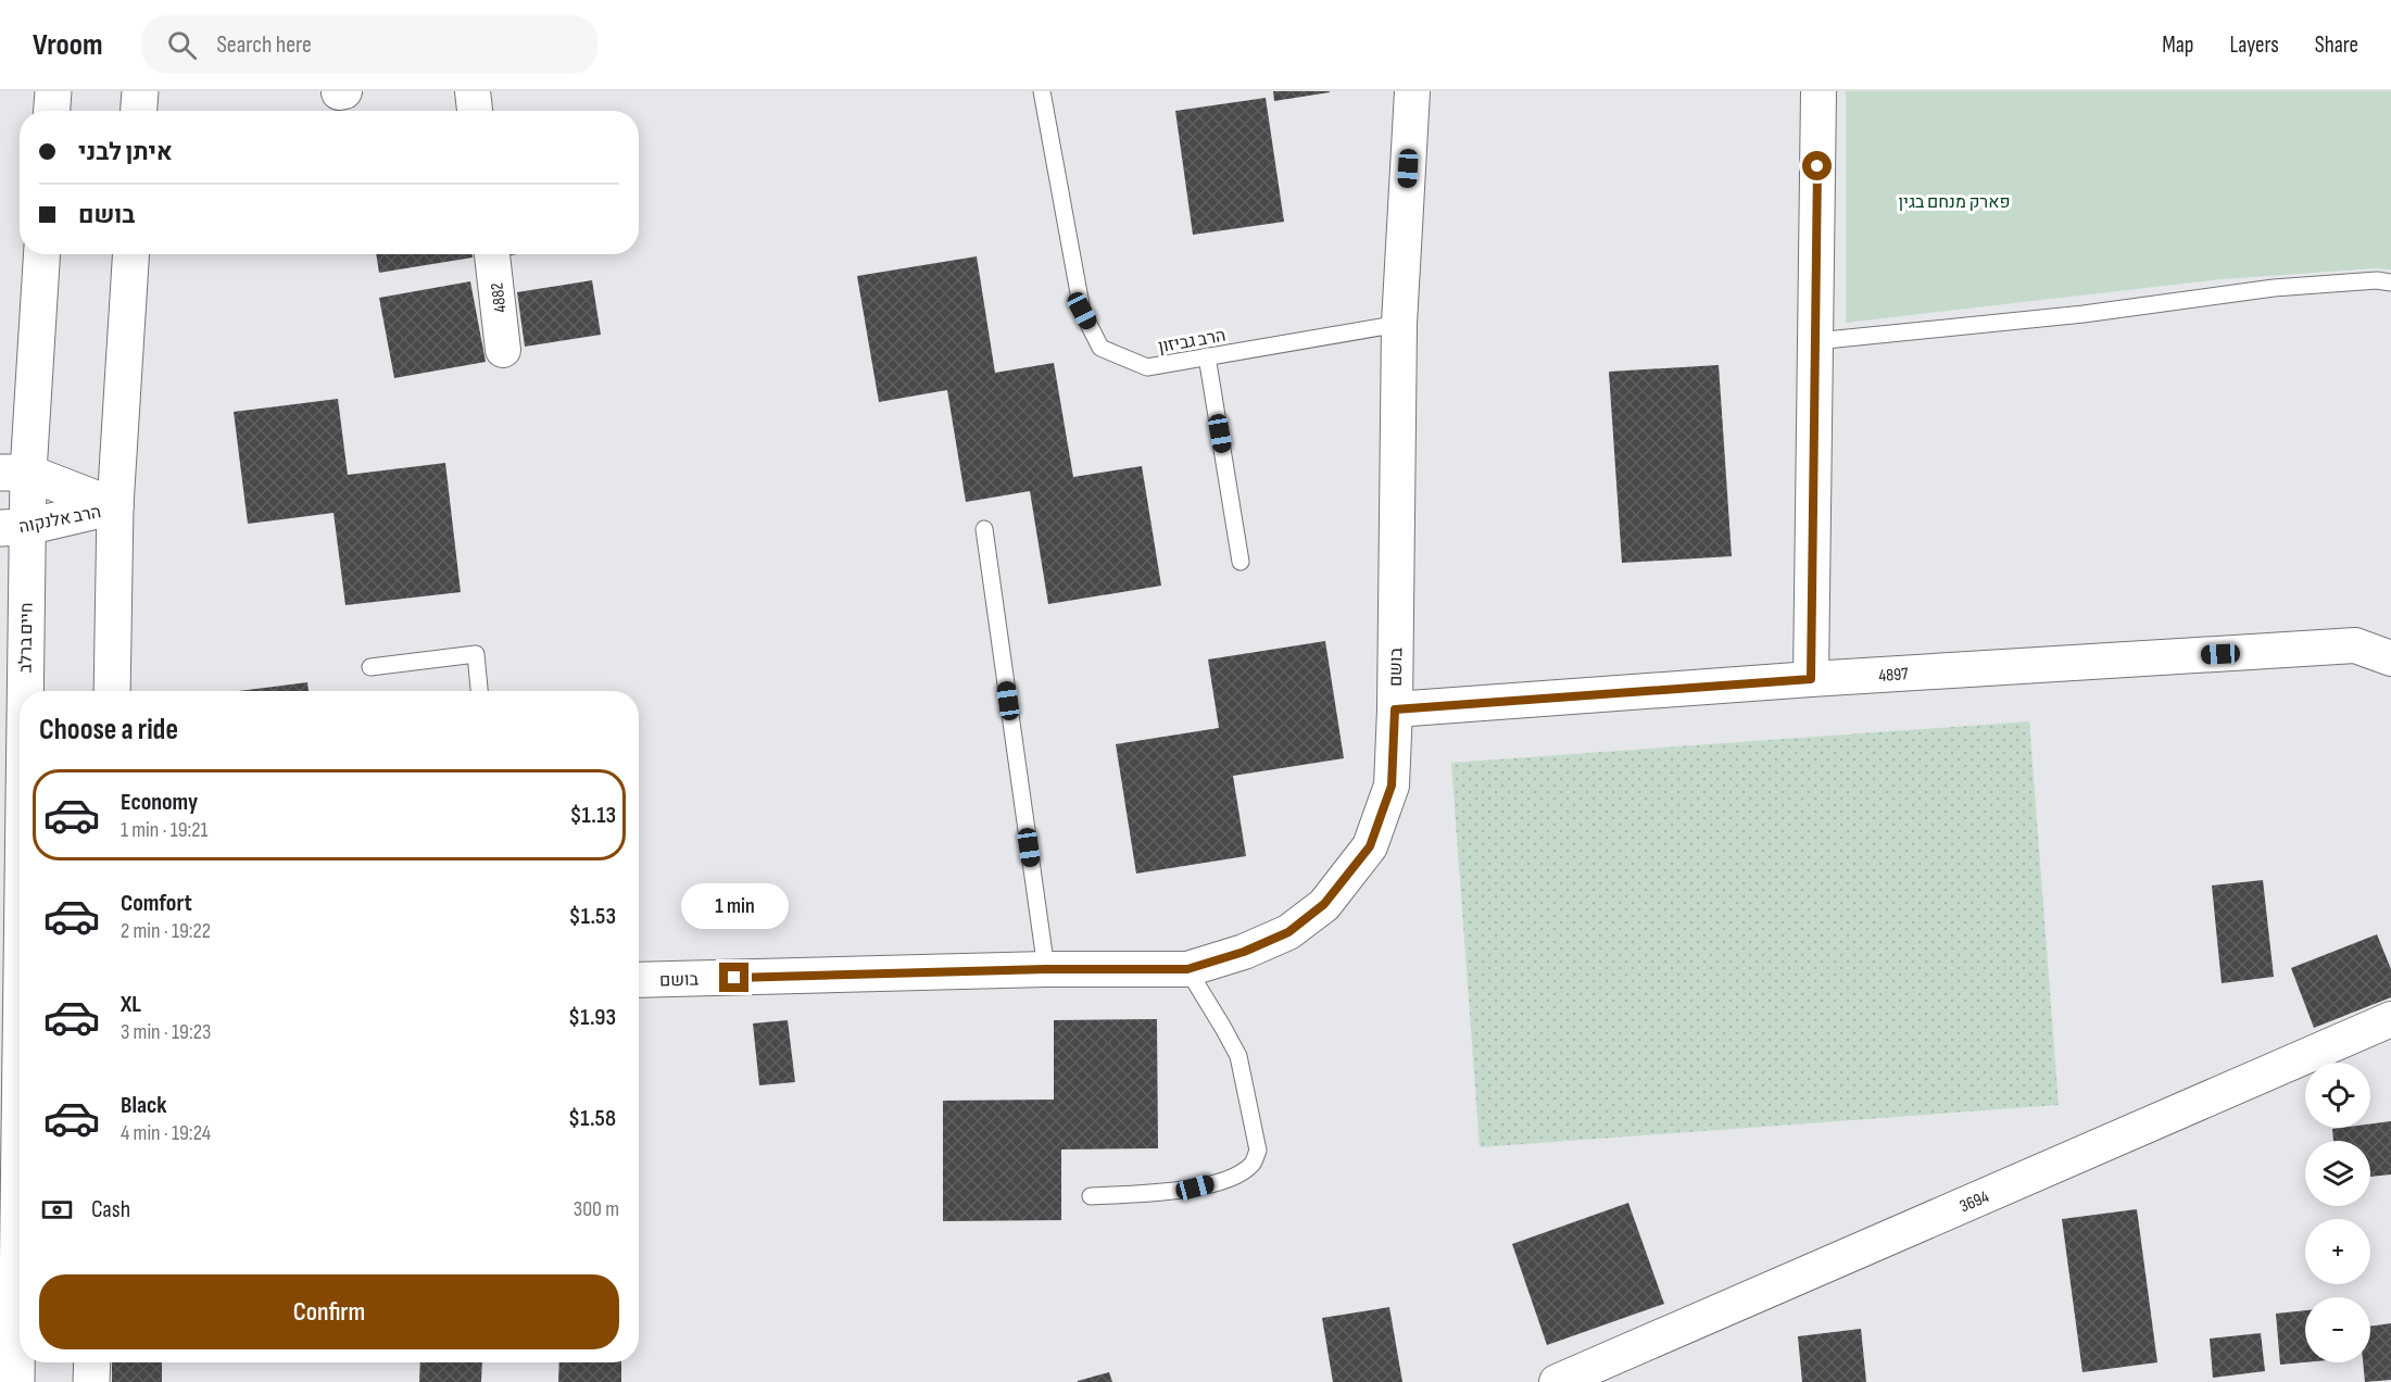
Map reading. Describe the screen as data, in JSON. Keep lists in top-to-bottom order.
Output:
{
  "streets": {
    "main road": ["הרב אלנקוה", "חיים ברלב"],
    "street": [
      "4882",
      "בושם",
      "4897",
      "3694"
    ],
    "lane": ["הרב גביזון"]
  },
  "crossings": [
    ["הרב גביזון", "בושם"],
    ["הרב אלנקוה", "חיים ברלב"],
    ["בושם", "4897"]
  ],
  "parks": ["פארק מנחם בגין"],
  "page": {
    "header": "Vroom",
    "search": "Search here",
    "nav": ["Map", "Layers", "Share"],
    "banner": ["איתן לבני", "בושם"],
    "heading": "Choose a ride",
    "list": [
      {
        "name": "Economy",
        "note": "1 min · 19:21",
        "value": "$1.13"
      },
      {
        "name": "Comfort",
        "note": "2 min · 19:22",
        "value": "$1.53"
      },
      {
        "name": "XL",
        "note": "3 min · 19:23",
        "value": "$1.93"
      },
      {
        "name": "Black",
        "note": "4 min · 19:24",
        "value": "$1.58"
      }
    ],
    "bubble": "1 min",
    "map_buttons": ["+", "−"],
    "pay": ["Cash", "300 m"],
    "buttons": "Confirm"
  }
}
